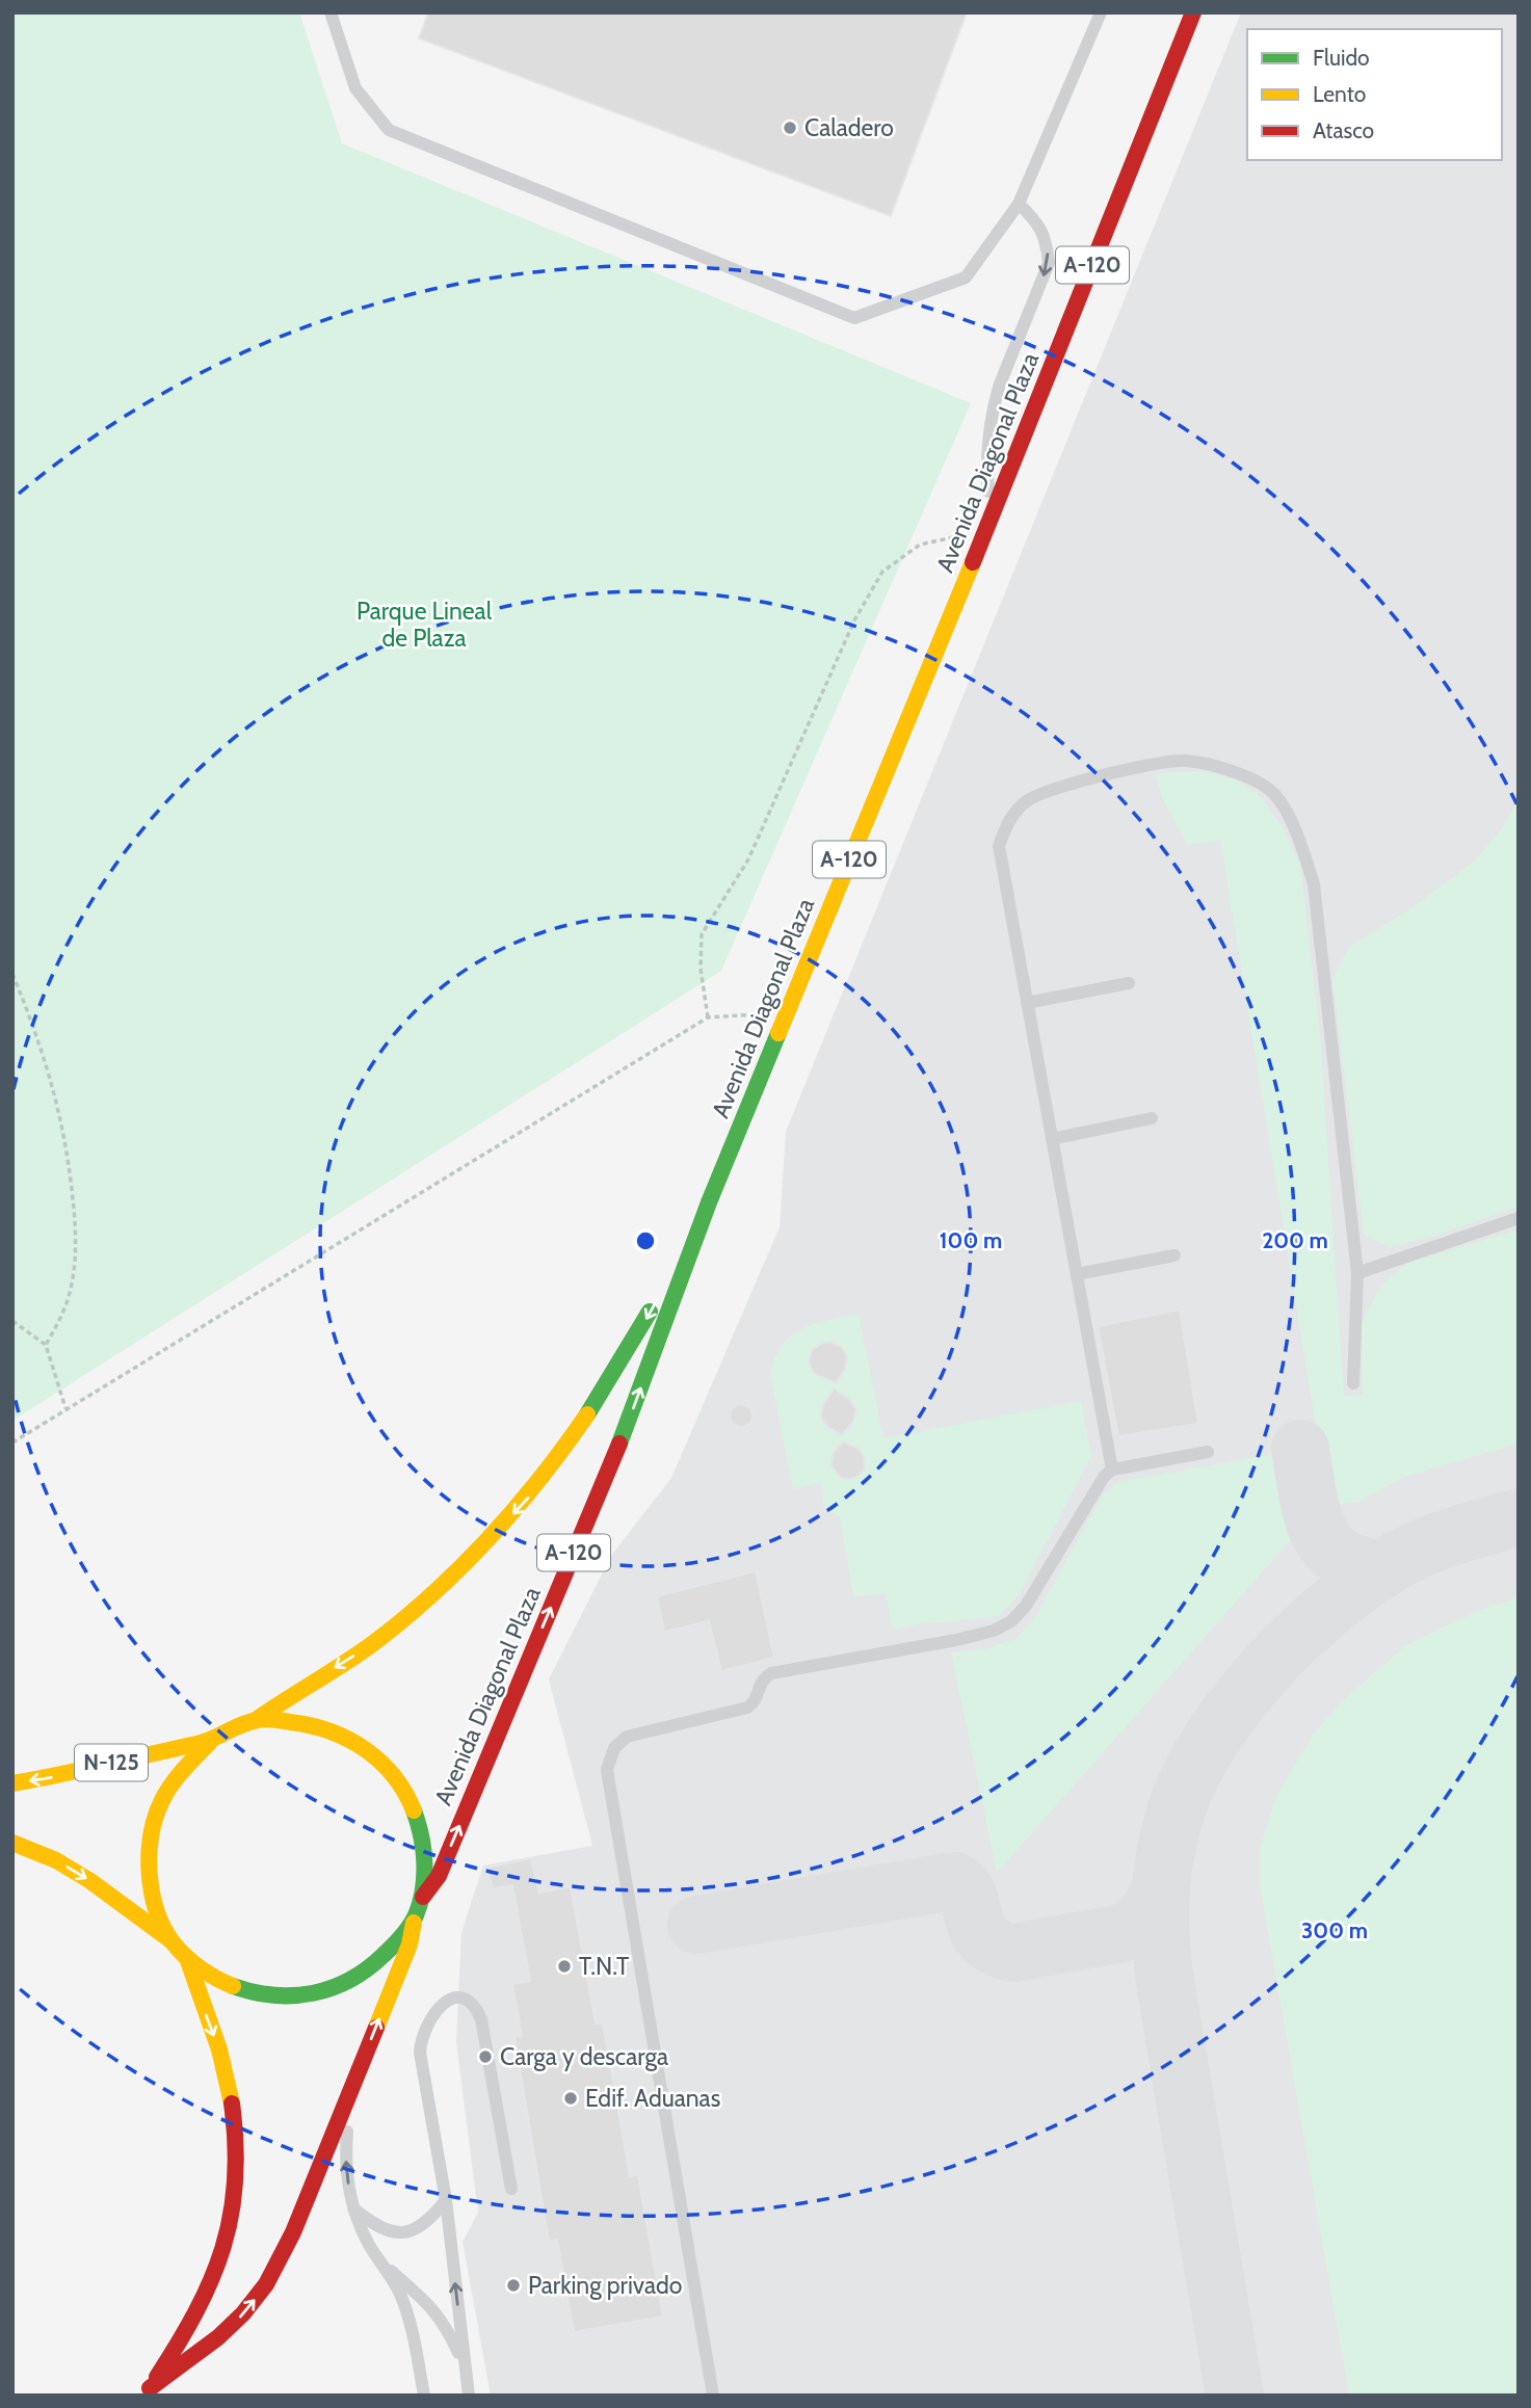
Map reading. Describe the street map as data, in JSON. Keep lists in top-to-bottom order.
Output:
{
  "streets": {
    "main road": ["A-120", "Avenida Diagonal Plaza", "N-125"]
  },
  "crossings": [
    ["A-120", "Avenida Diagonal Plaza"]
  ],
  "parks": ["Parque Lineal de Plaza"],
  "places": [
    "Caladero",
    "T.N.T",
    "Carga y descarga",
    "Edif. Aduanas",
    "Parking privado"
  ],
  "legend": ["Fluido", "Lento", "Atasco"],
  "rings": ["100 m", "200 m", "300 m"]
}
